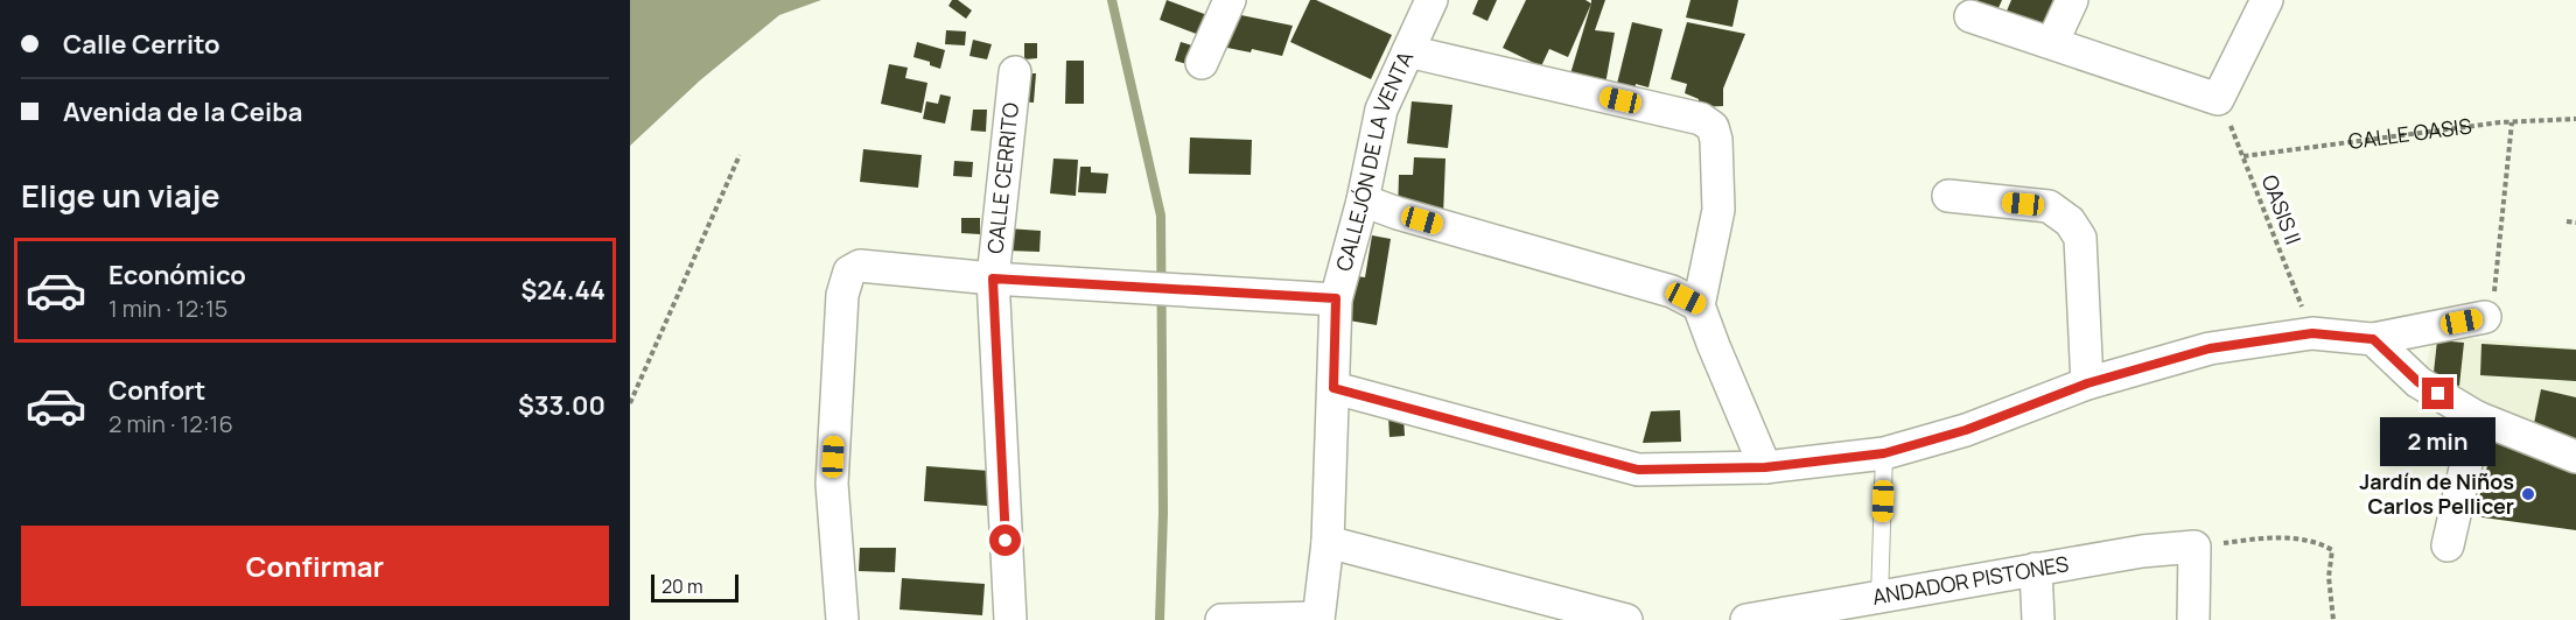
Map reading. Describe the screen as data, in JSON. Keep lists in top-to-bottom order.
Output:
{
  "streets": {
    "street": ["CALLEJÓN DE LA VENTA", "CALLE CERRITO", "ANDADOR PISTONES"],
    "path": ["CALLE OASIS", "OASIS II"]
  },
  "crossings": [
    ["CALLE OASIS", "OASIS II"]
  ],
  "places": ["Jardín de Niños Carlos Pellicer"],
  "scale_bar": "20 m",
  "page": {
    "banner": ["Calle Cerrito", "Avenida de la Ceiba"],
    "heading": "Elige un viaje",
    "list": [
      {
        "name": "Económico",
        "note": "1 min · 12:15",
        "value": "$24.44"
      },
      {
        "name": "Confort",
        "note": "2 min · 12:16",
        "value": "$33.00"
      }
    ],
    "bubble": "2 min",
    "buttons": "Confirmar",
    "scale": "20 m"
  }
}
